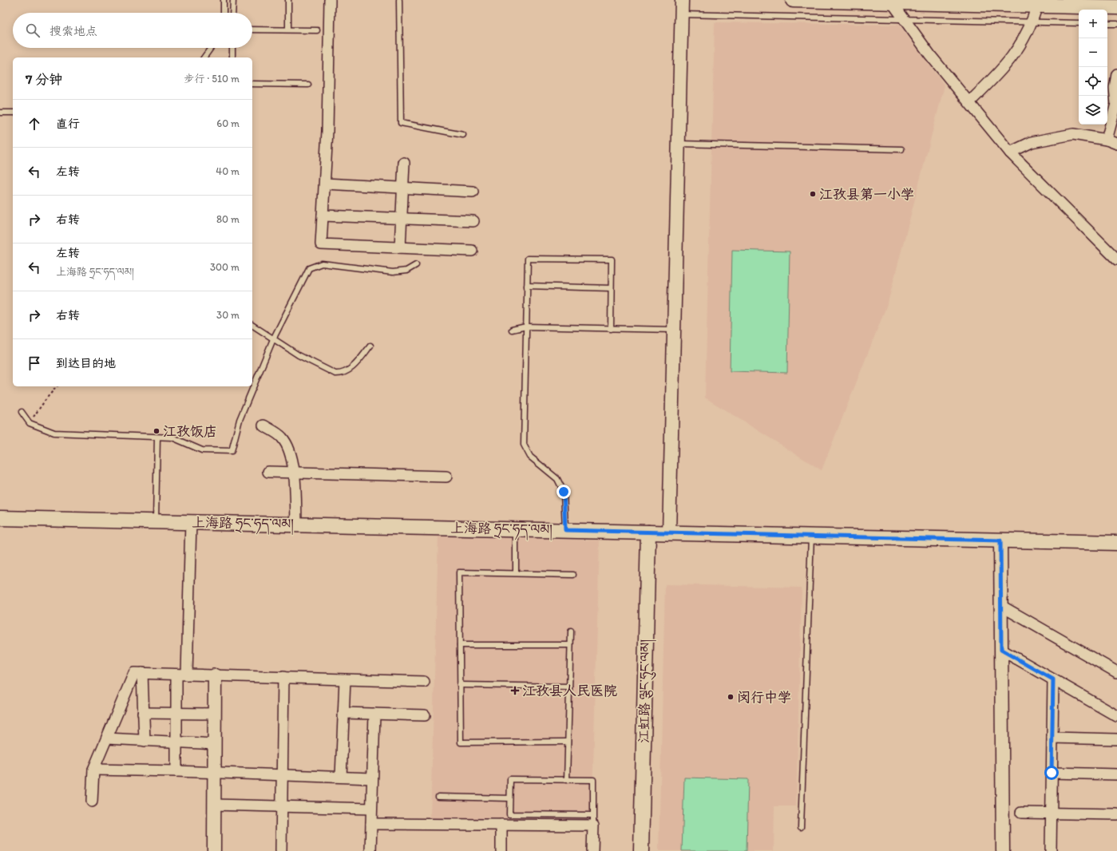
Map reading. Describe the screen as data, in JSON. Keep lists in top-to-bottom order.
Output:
{
  "streets": {
    "main road": ["上海路 ཧྲང་ཧད་ལམ།", "江虹路 ལྕང་ཧུང་ལམ།"]
  },
  "crossings": [
    ["上海路 ཧྲང་ཧད་ལམ།", "江虹路 ལྕང་ཧུང་ལམ།"]
  ],
  "places": {
    "other": ["江孜县第一小学", "江孜饭店", "闵行中学"],
    "health": ["江孜县人民医院"]
  },
  "page": {
    "map_buttons": ["+", "−"],
    "search": "搜索地点",
    "heading": ["7 分钟", "步行 · 510 m"],
    "list": [
      ["直行", "60 m"],
      ["左转", "40 m"],
      ["右转", "80 m"],
      ["左转", "上海路 ཧྲང་ཧད་ལམ།", "300 m"],
      ["右转", "30 m"],
      "到达目的地"
    ]
  }
}
